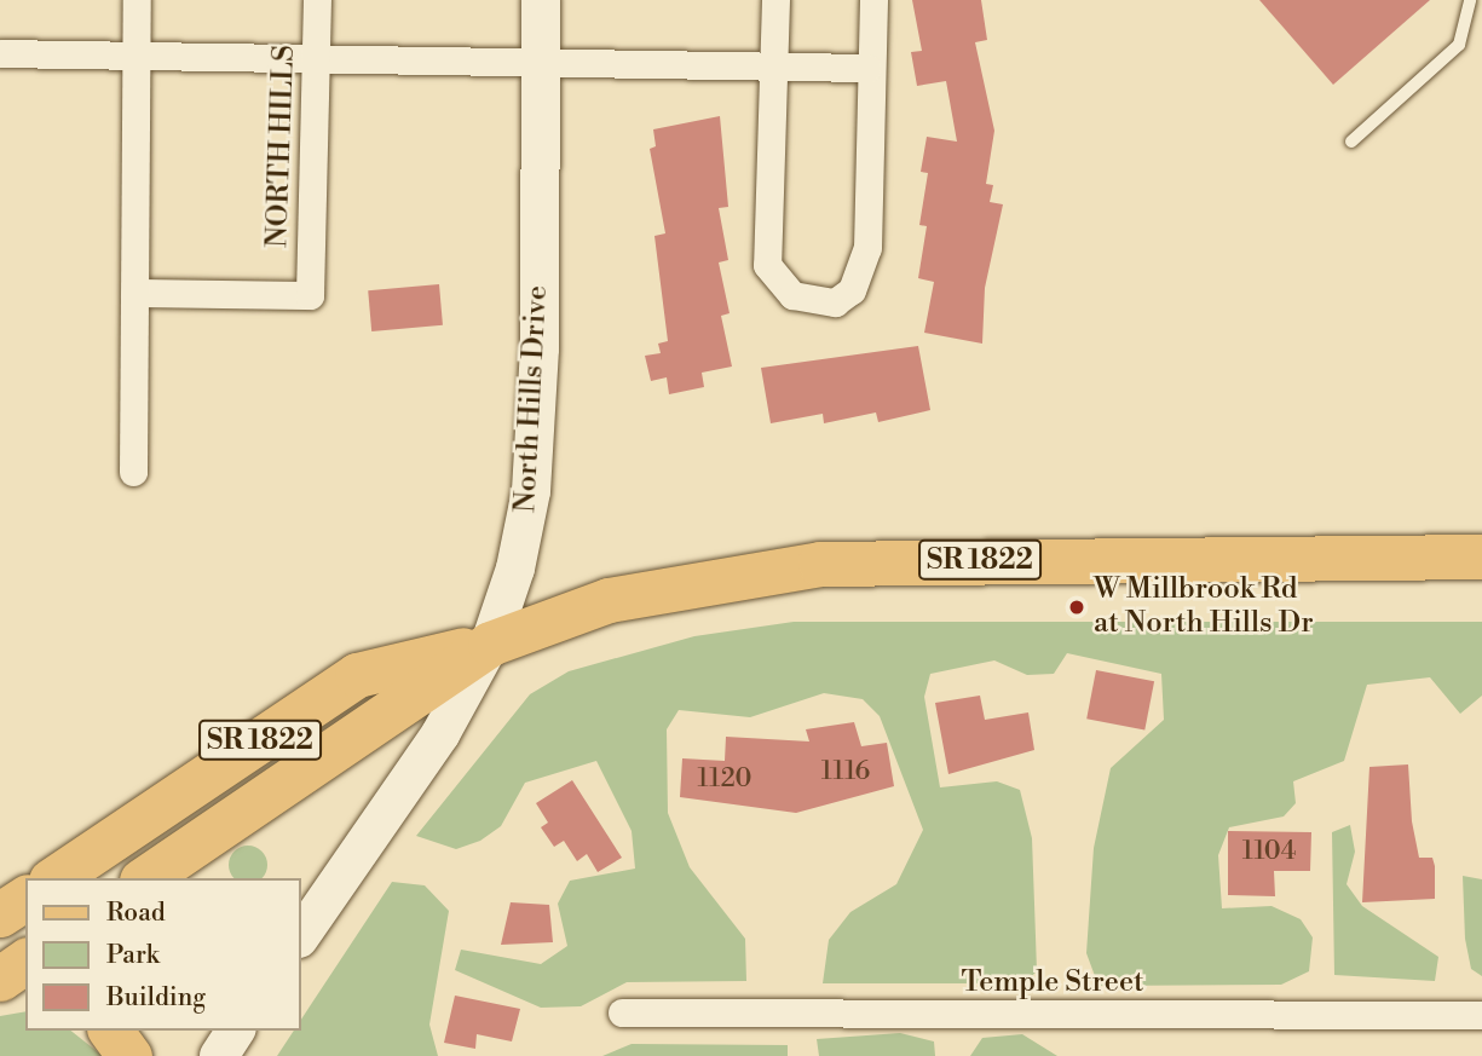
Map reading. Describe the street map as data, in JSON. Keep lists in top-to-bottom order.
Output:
{
  "streets": {
    "main road": ["North Hills Drive", "SR 1822"],
    "street": ["NORTH HILLS", "Temple Street"]
  },
  "crossings": [
    ["North Hills Drive", "SR 1822"]
  ],
  "places": ["W Millbrook Rd at North Hills Dr"],
  "house_numbers": ["1116", "1120", "1104"],
  "legend": ["Road", "Park", "Building"]
}
